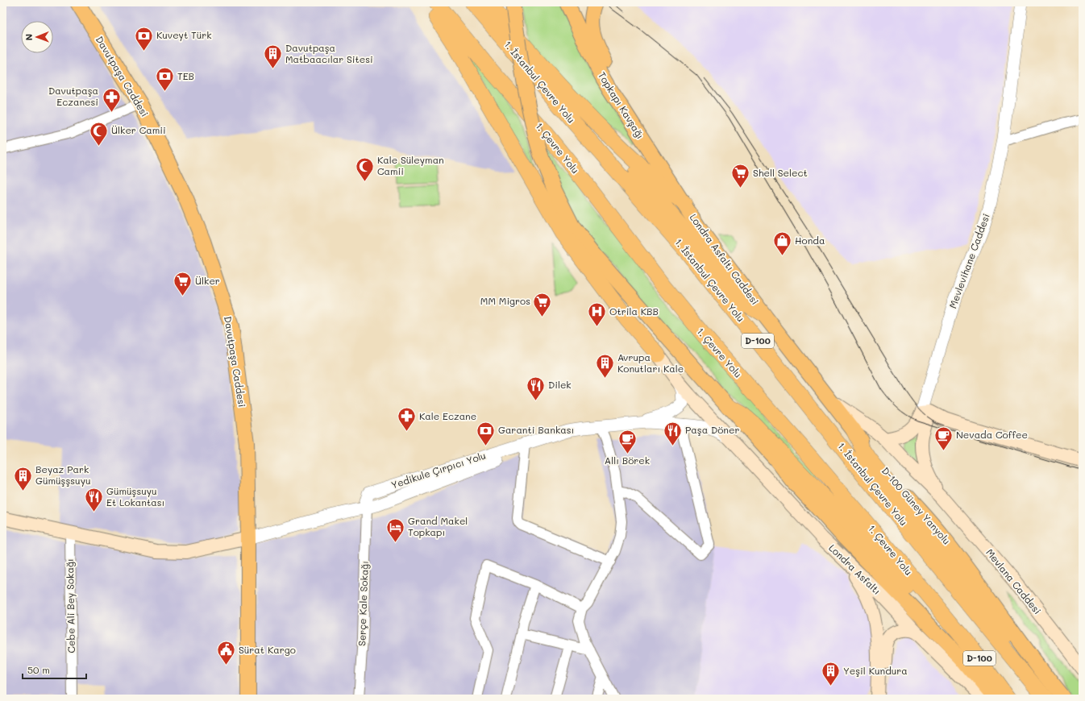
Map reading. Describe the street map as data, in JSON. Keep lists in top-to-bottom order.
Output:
{
  "streets": {
    "highway": ["1. İstanbul Çevre Yolu", "1. Çevre Yolu", "D-100"],
    "main road": [
      "Davutpaşa Caddesi",
      "Topkapı Kavşağı",
      "Londra Asfaltı Caddesi",
      "Mevlevihane Caddesi",
      "D-100 Güney Yanyolu",
      "Londra Asfaltı",
      "Mevlana Caddesi"
    ],
    "street": ["Yedikule Çırpıcı Yolu", "Serçe Kale Sokağı", "Cebe Ali Bey Sokağı"]
  },
  "crossings": [
    ["1. İstanbul Çevre Yolu", "D-100"],
    ["Topkapı Kavşağı", "Londra Asfaltı Caddesi"],
    ["Londra Asfaltı Caddesi", "D-100 Güney Yanyolu"],
    ["Yedikule Çırpıcı Yolu", "Serçe Kale Sokağı"]
  ],
  "places": {
    "bank": ["Kuveyt Türk", "TEB", "Garanti Bankası"],
    "building": [
      "Davutpaşa Matbaacılar Sitesi",
      "Avrupa Konutları Kale",
      "Beyaz Park Gümüşşsuyu",
      "Yeşil Kundura"
    ],
    "pharmacy": ["Davutpaşa Eczanesi", "Kale Eczane"],
    "mosque": ["Ülker Camii", "Kale Süleyman Camii"],
    "supermarket": ["Shell Select", "Ülker", "MM Migros"],
    "shop": ["Honda"],
    "hospital": ["Otrila KBB"],
    "restaurant": ["Dilek", "Paşa Döner", "Gümüşsuyu Et Lokantası"],
    "cafe": ["Nevada Coffee", "Allı Börek"],
    "hotel": ["Grand Makel Topkapı"],
    "public building": ["Sürat Kargo"]
  },
  "scale_bar": "50 m",
  "north": "left"
}
